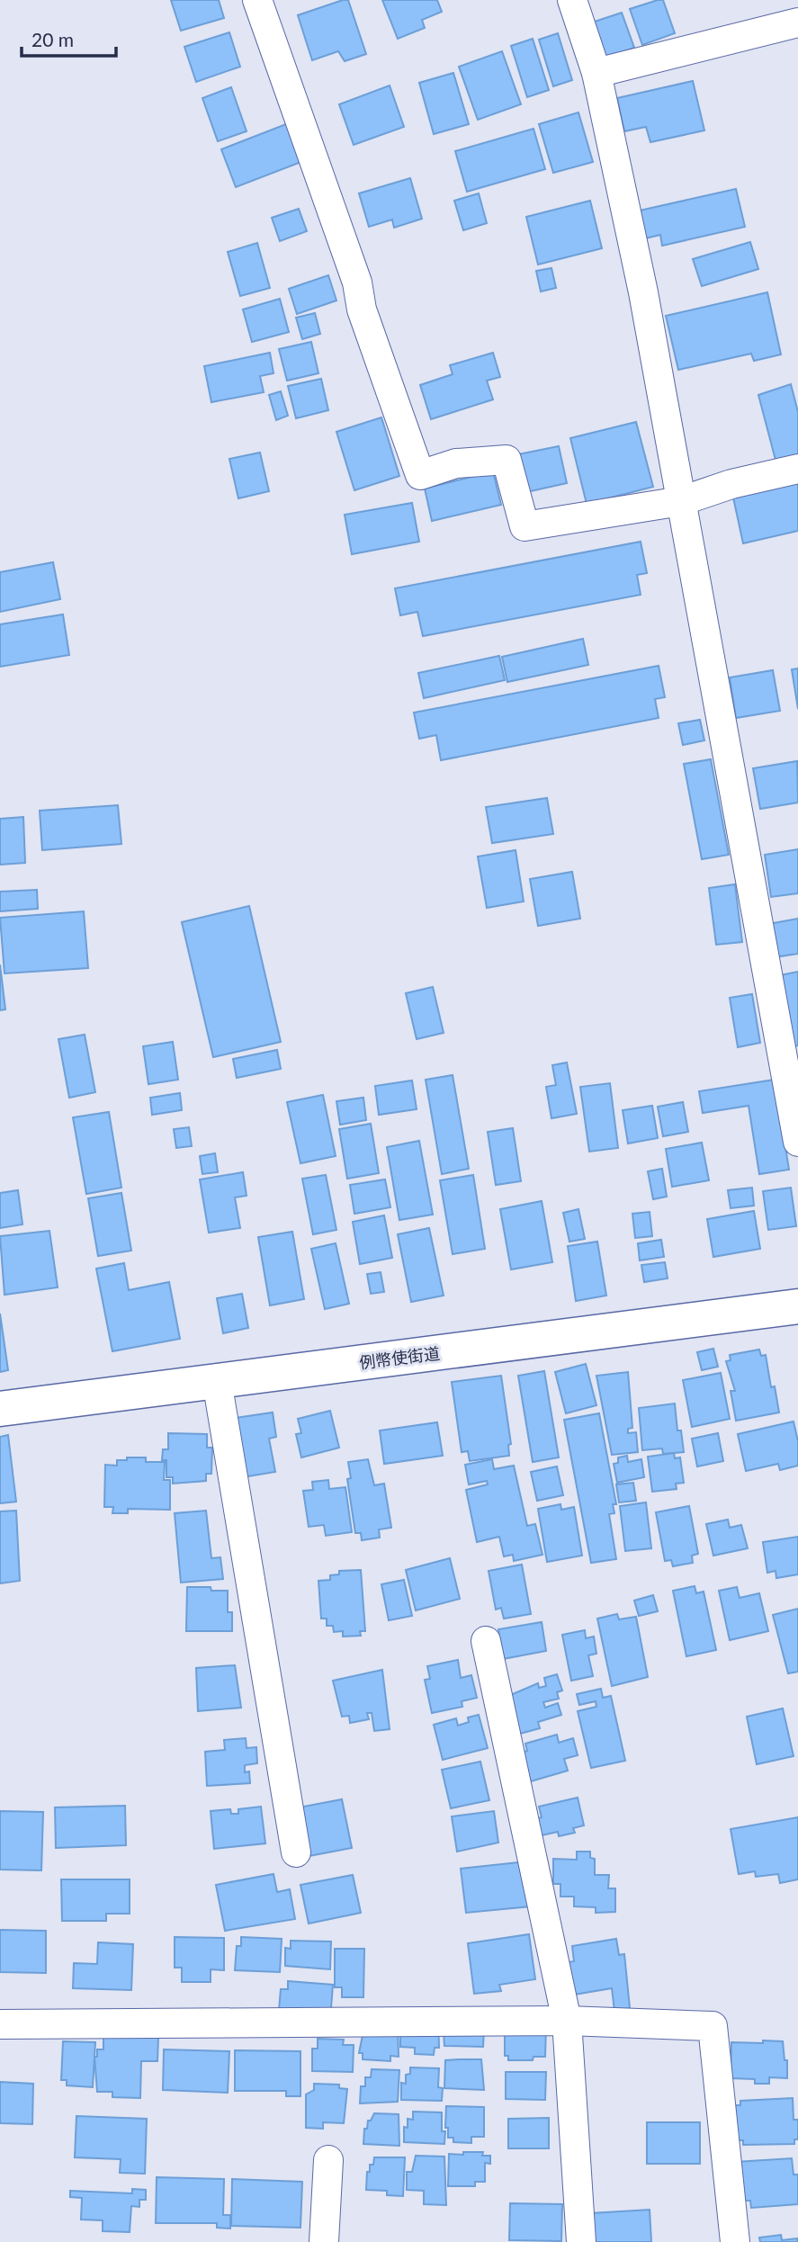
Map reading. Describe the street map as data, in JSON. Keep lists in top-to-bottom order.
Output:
{
  "streets": {
    "main road": ["例幣使街道"]
  },
  "scale_bar": "20 m"
}
